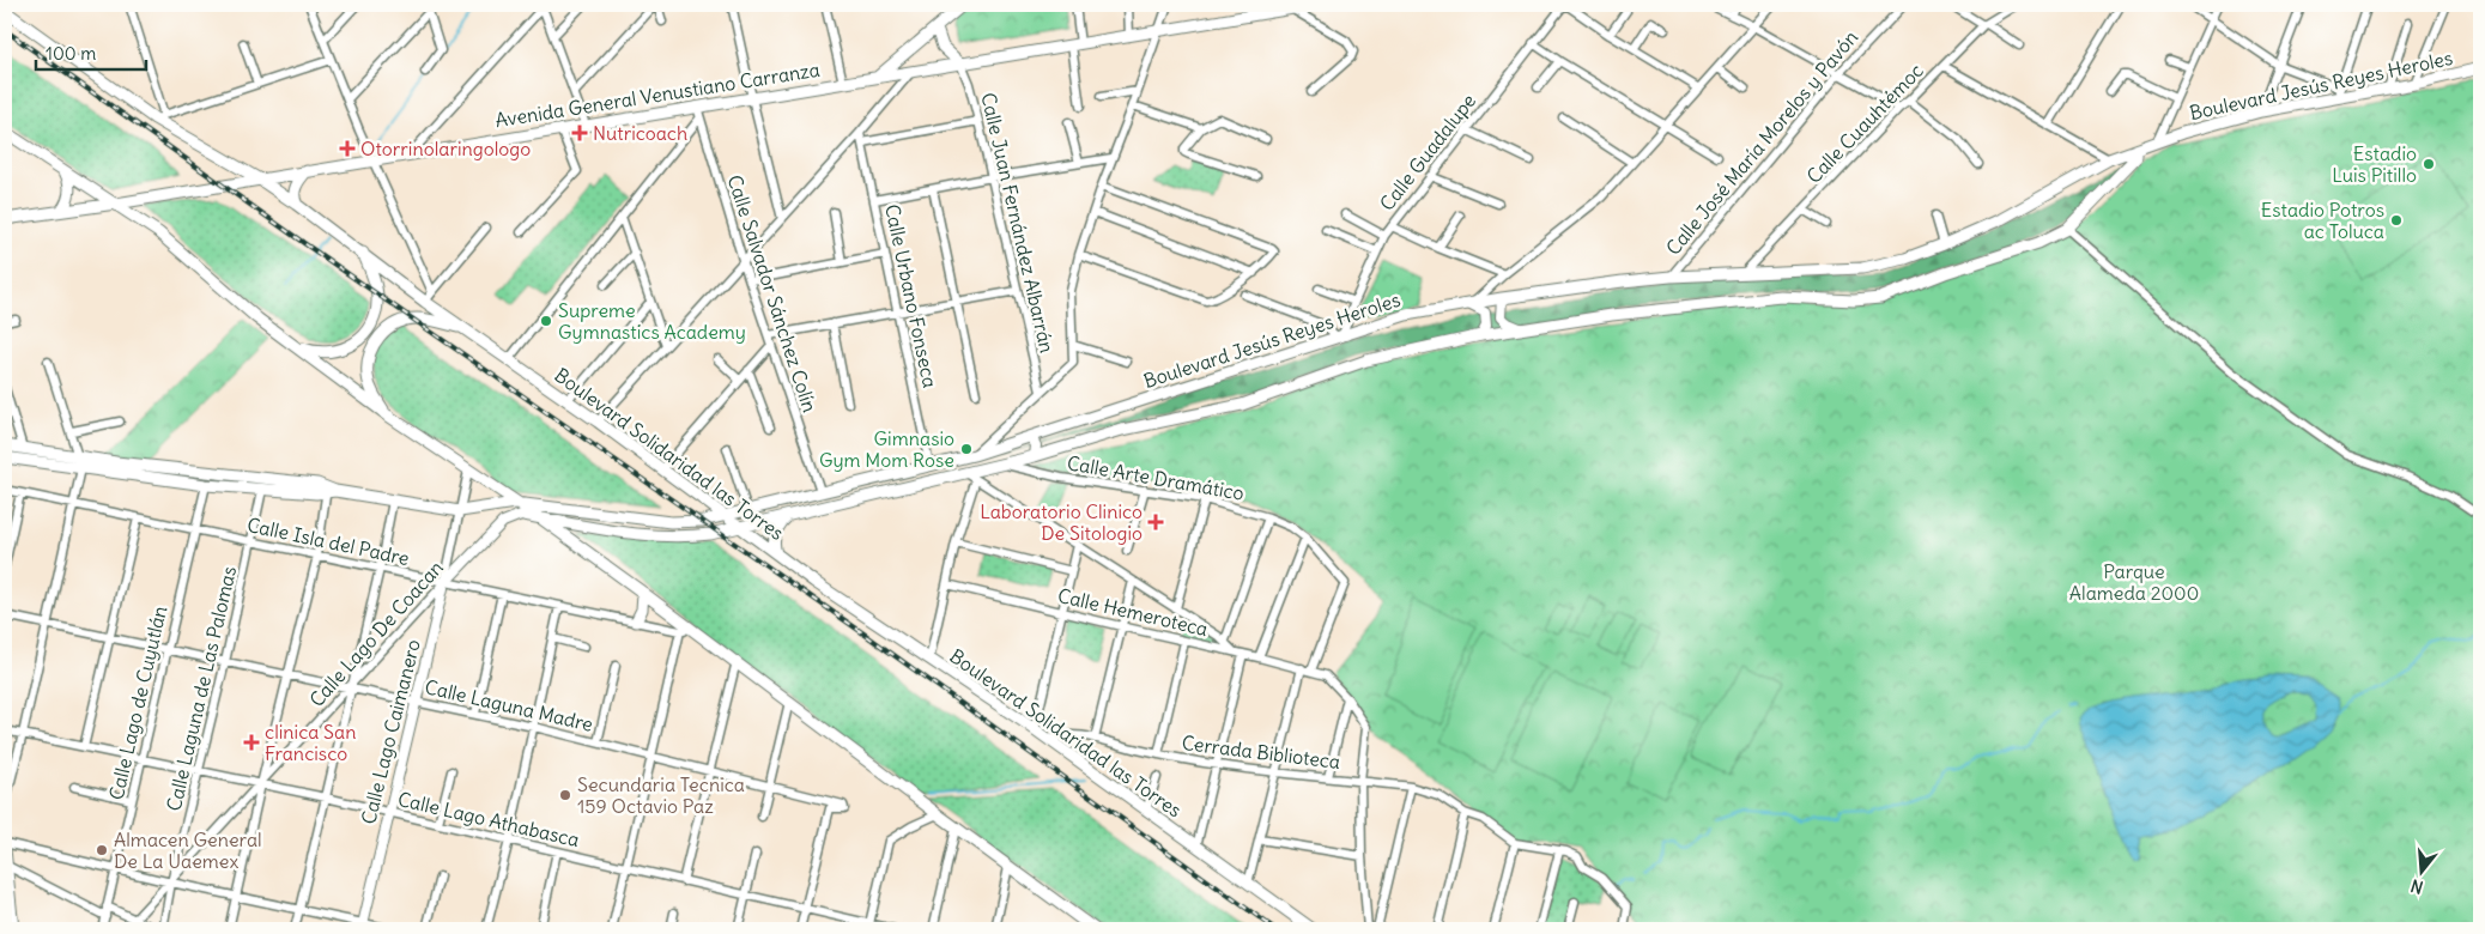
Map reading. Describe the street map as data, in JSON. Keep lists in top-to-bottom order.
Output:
{
  "streets": {
    "main road": ["Boulevard Jesús Reyes Heroles", "Avenida General Venustiano Carranza", "Boulevard Solidaridad las Torres"],
    "street": [
      "Calle Cuauhtémoc",
      "Calle José María Morelos y Pavón",
      "Calle Guadalupe",
      "Calle Juan Fernández Albarrán",
      "Calle Salvador Sánchez Colín",
      "Calle Urbano Fonseca",
      "Calle Arte Dramático",
      "Calle Isla del Padre",
      "Calle Hemeroteca",
      "Calle Lago De Coacan",
      "Calle Laguna de Las Palomas",
      "Calle Lago de Cuyutlán",
      "Calle Laguna Madre",
      "Calle Lago Caimanero",
      "Cerrada Biblioteca",
      "Calle Lago Athabasca"
    ]
  },
  "crossings": [
    ["Boulevard Jesús Reyes Heroles", "Calle Cuauhtémoc"],
    ["Boulevard Jesús Reyes Heroles", "Calle José María Morelos y Pavón"],
    ["Boulevard Jesús Reyes Heroles", "Calle Guadalupe"],
    ["Boulevard Jesús Reyes Heroles", "Calle Juan Fernández Albarrán"],
    ["Boulevard Jesús Reyes Heroles", "Calle Salvador Sánchez Colín"],
    ["Boulevard Jesús Reyes Heroles", "Calle Urbano Fonseca"],
    ["Boulevard Jesús Reyes Heroles", "Boulevard Solidaridad las Torres"],
    ["Boulevard Jesús Reyes Heroles", "Calle Arte Dramático"],
    ["Boulevard Jesús Reyes Heroles", "Calle Lago De Coacan"],
    ["Avenida General Venustiano Carranza", "Calle Juan Fernández Albarrán"],
    ["Avenida General Venustiano Carranza", "Calle Salvador Sánchez Colín"],
    ["Avenida General Venustiano Carranza", "Boulevard Solidaridad las Torres"],
    ["Boulevard Solidaridad las Torres", "Cerrada Biblioteca"],
    ["Calle Arte Dramático", "Calle Hemeroteca"],
    ["Calle Isla del Padre", "Calle Lago De Coacan"],
    ["Calle Isla del Padre", "Calle Laguna de Las Palomas"],
    ["Calle Isla del Padre", "Calle Lago de Cuyutlán"],
    ["Calle Isla del Padre", "Calle Lago Caimanero"],
    ["Calle Hemeroteca", "Cerrada Biblioteca"],
    ["Calle Lago De Coacan", "Calle Laguna de Las Palomas"],
    ["Calle Lago De Coacan", "Calle Laguna Madre"],
    ["Calle Lago De Coacan", "Calle Lago Caimanero"],
    ["Calle Lago De Coacan", "Calle Lago Athabasca"],
    ["Calle Laguna de Las Palomas", "Calle Laguna Madre"],
    ["Calle Laguna de Las Palomas", "Calle Lago Athabasca"],
    ["Calle Lago de Cuyutlán", "Calle Laguna Madre"],
    ["Calle Lago de Cuyutlán", "Calle Lago Athabasca"],
    ["Calle Laguna Madre", "Calle Lago Caimanero"],
    ["Calle Laguna Madre", "Calle Lago Athabasca"],
    ["Calle Lago Caimanero", "Calle Lago Athabasca"]
  ],
  "parks": ["Parque Alameda 2000"],
  "places": {
    "health": [
      "Nutricoach",
      "Otorrinolaringologo",
      "Laboratorio Clinico De Sitologio",
      "clinica San Francisco"
    ],
    "other": [
      "Estadio Luis Pitillo",
      "Estadio Potros ac Toluca",
      "Supreme Gymnastics Academy",
      "Gimnasio Gym Mom Rose",
      "Secundaria Tecnica 159 Octavio Paz",
      "Almacen General De La Uaemex"
    ]
  },
  "scale_bar": "100 m",
  "north": "bottom"
}
